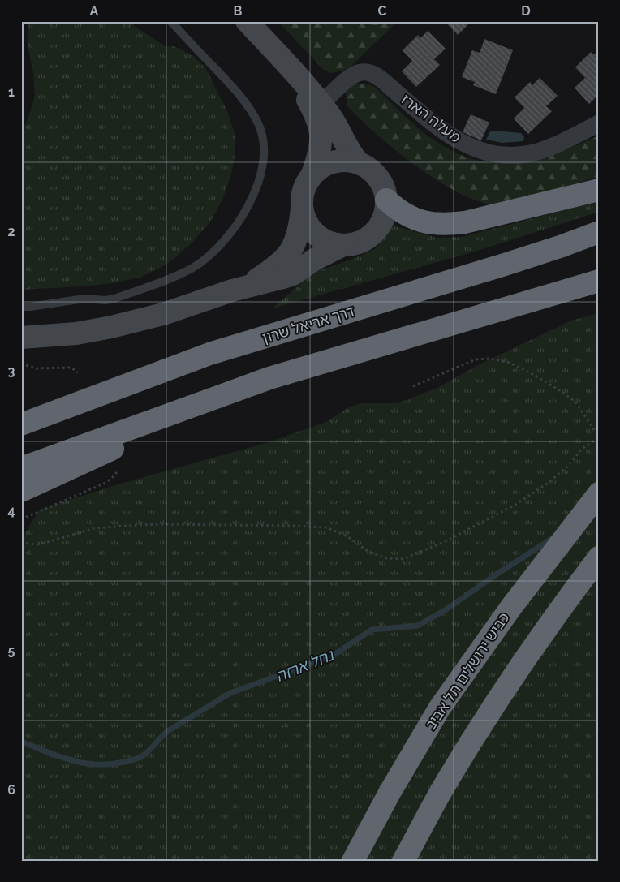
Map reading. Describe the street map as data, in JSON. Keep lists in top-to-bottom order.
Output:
{
  "streets": {
    "highway": ["דרך אריאל שרון", "כביש ירושלים תל אביב"],
    "street": ["מעלה הארז"]
  },
  "water": ["נחל ארזה"],
  "grid": {
    "columns": [
      "A",
      "B",
      "C",
      "D"
    ],
    "rows": [
      "1",
      "2",
      "3",
      "4",
      "5",
      "6"
    ]
  }
}
